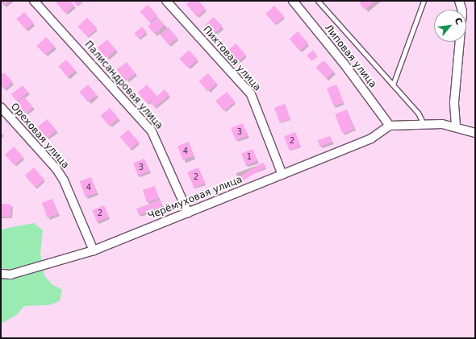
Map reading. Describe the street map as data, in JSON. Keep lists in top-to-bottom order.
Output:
{
  "streets": {
    "street": [
      "Липовая улица",
      "Пихтовая улица",
      "Палисандровая улица",
      "Ореховая улица",
      "Черёмуховая улица"
    ]
  },
  "crossings": [
    ["Липовая улица", "Черёмуховая улица"],
    ["Пихтовая улица", "Черёмуховая улица"],
    ["Палисандровая улица", "Черёмуховая улица"],
    ["Ореховая улица", "Черёмуховая улица"]
  ],
  "house_numbers": [
    "3",
    "2",
    "4",
    "1",
    "3",
    "2",
    "4",
    "2"
  ],
  "north": "top right"
}
